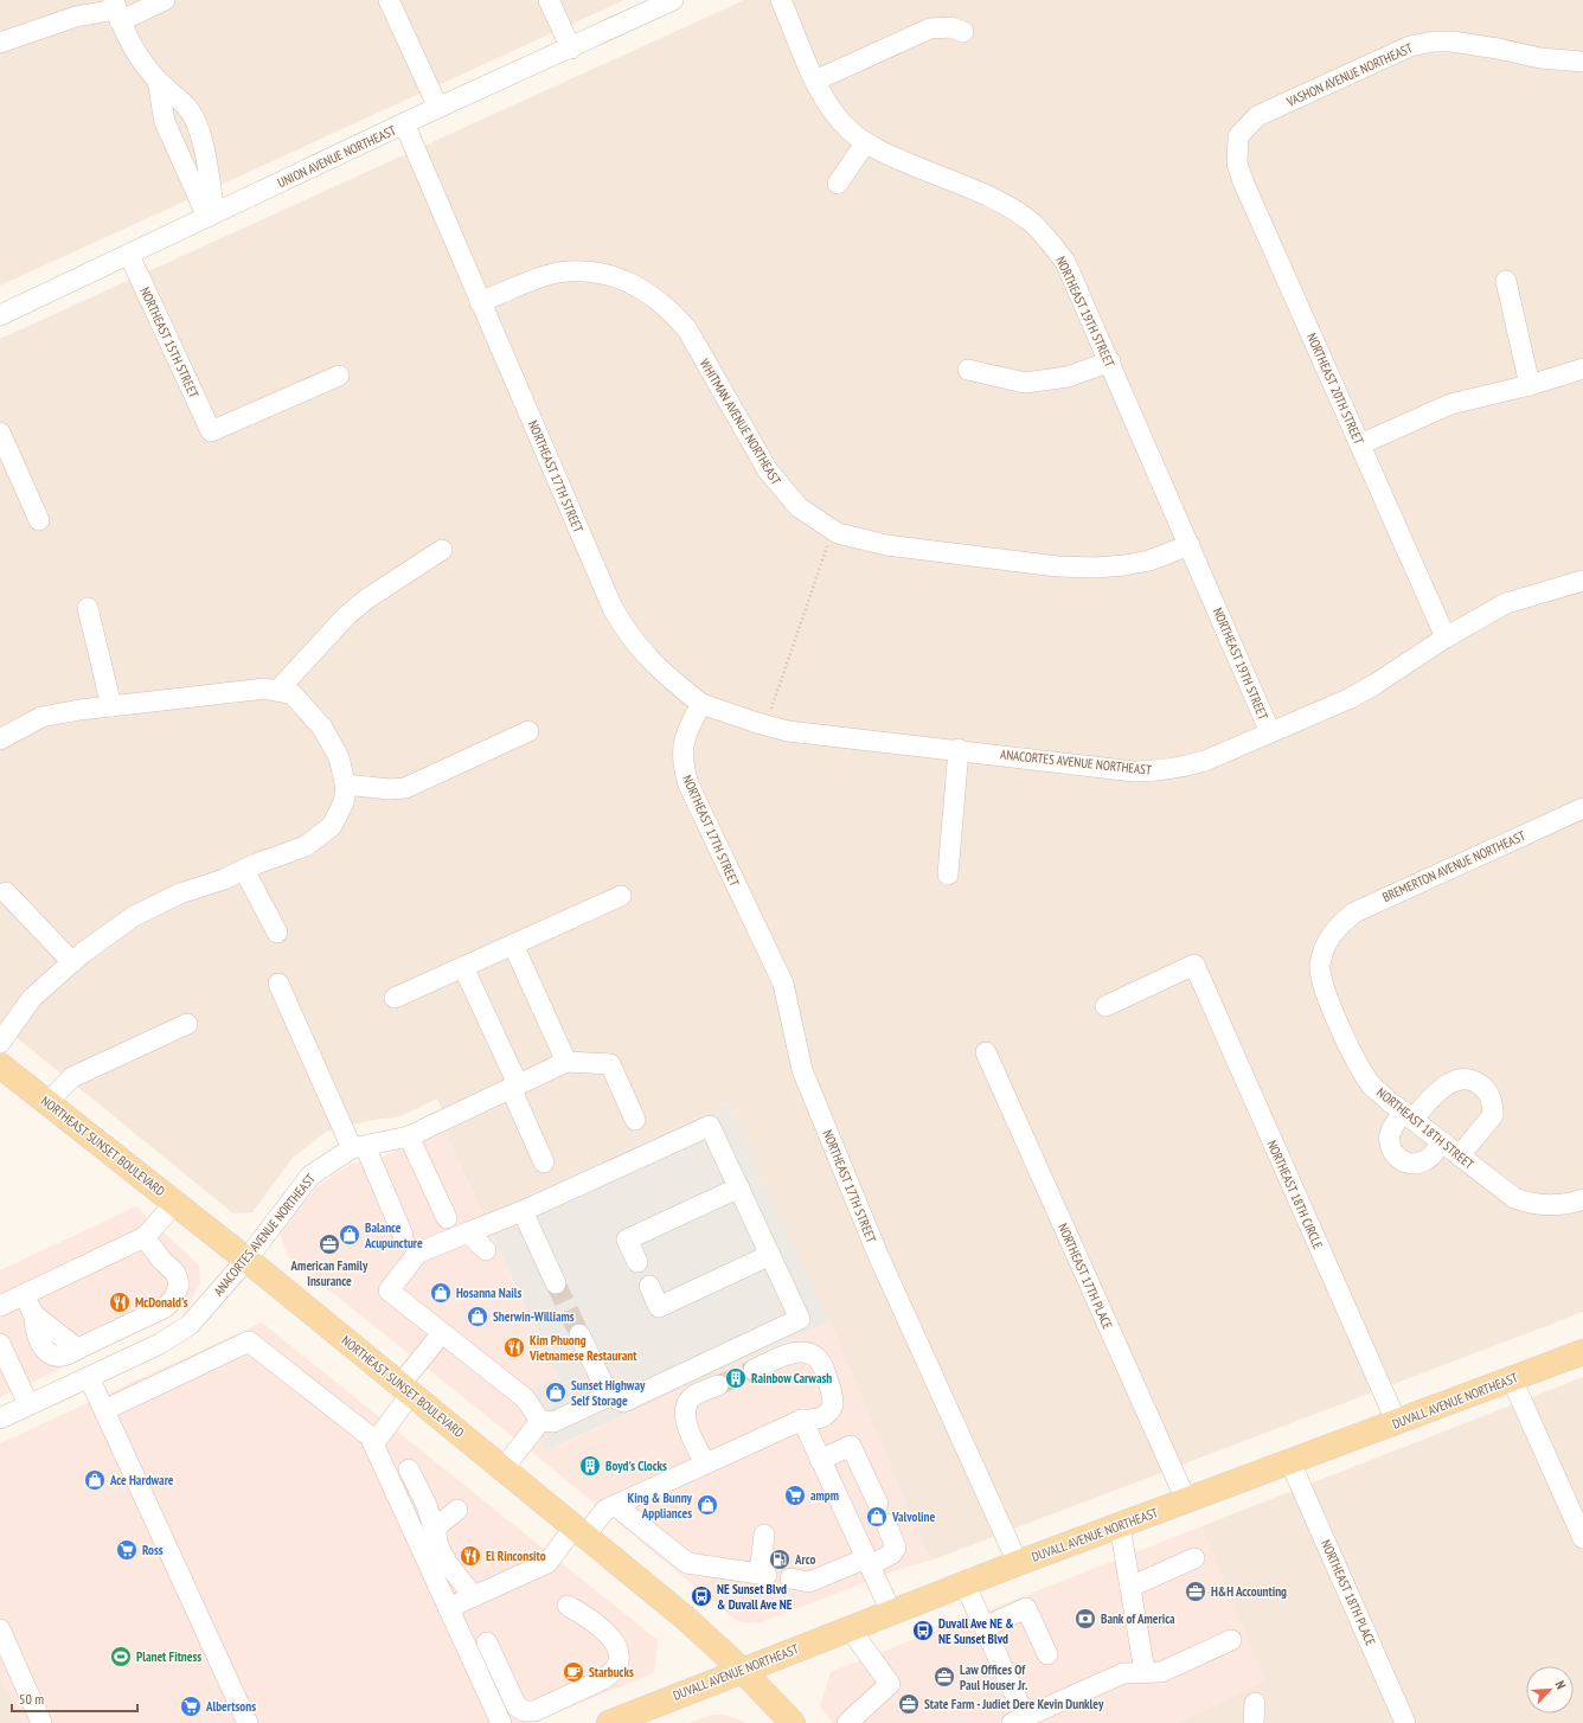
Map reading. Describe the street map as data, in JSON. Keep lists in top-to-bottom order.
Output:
{
  "streets": {
    "main road": ["NORTHEAST SUNSET BOULEVARD", "DUVALL AVENUE NORTHEAST"],
    "street": [
      "VASHON AVENUE NORTHEAST",
      "UNION AVENUE NORTHEAST",
      "NORTHEAST 19TH STREET",
      "NORTHEAST 15TH STREET",
      "NORTHEAST 20TH STREET",
      "WHITMAN AVENUE NORTHEAST",
      "NORTHEAST 17TH STREET",
      "ANACORTES AVENUE NORTHEAST",
      "BREMERTON AVENUE NORTHEAST",
      "NORTHEAST 18TH STREET",
      "NORTHEAST 18TH CIRCLE",
      "NORTHEAST 17TH PLACE",
      "NORTHEAST 18TH PLACE"
    ]
  },
  "crossings": [
    ["VASHON AVENUE NORTHEAST", "NORTHEAST 20TH STREET"],
    ["UNION AVENUE NORTHEAST", "NORTHEAST 15TH STREET"],
    ["UNION AVENUE NORTHEAST", "NORTHEAST 17TH STREET"],
    ["NORTHEAST 19TH STREET", "WHITMAN AVENUE NORTHEAST"],
    ["NORTHEAST 19TH STREET", "ANACORTES AVENUE NORTHEAST"],
    ["NORTHEAST 20TH STREET", "ANACORTES AVENUE NORTHEAST"],
    ["WHITMAN AVENUE NORTHEAST", "NORTHEAST 17TH STREET"],
    ["NORTHEAST 17TH STREET", "ANACORTES AVENUE NORTHEAST"],
    ["NORTHEAST 17TH STREET", "DUVALL AVENUE NORTHEAST"],
    ["ANACORTES AVENUE NORTHEAST", "NORTHEAST SUNSET BOULEVARD"],
    ["BREMERTON AVENUE NORTHEAST", "NORTHEAST 18TH STREET"],
    ["NORTHEAST SUNSET BOULEVARD", "DUVALL AVENUE NORTHEAST"],
    ["NORTHEAST 18TH CIRCLE", "DUVALL AVENUE NORTHEAST"],
    ["NORTHEAST 17TH PLACE", "DUVALL AVENUE NORTHEAST"],
    ["DUVALL AVENUE NORTHEAST", "NORTHEAST 18TH PLACE"]
  ],
  "places": {
    "shop": [
      "Balance Acupuncture",
      "Hosanna Nails",
      "Sherwin-Williams",
      "Sunset Highway Self Storage",
      "Ace Hardware",
      "King & Bunny Appliances",
      "Valvoline"
    ],
    "office": [
      "American Family Insurance",
      "H&H Accounting",
      "Law Offices Of Paul Houser Jr.",
      "State Farm - Judiet Dere Kevin Dunkley"
    ],
    "restaurant": ["McDonald's", "Kim Phuong Vietnamese Restaurant", "El Rinconsito"],
    "building": ["Rainbow Carwash", "Boyd's Clocks"],
    "supermarket": ["ampm", "Ross", "Albertsons"],
    "fuel station": ["Arco"],
    "bus stop": ["NE Sunset Blvd & Duvall Ave NE", "Duvall Ave NE & NE Sunset Blvd"],
    "bank": ["Bank of America"],
    "sports": ["Planet Fitness"],
    "cafe": ["Starbucks"]
  },
  "scale_bar": "50 m",
  "north": "top right"
}
